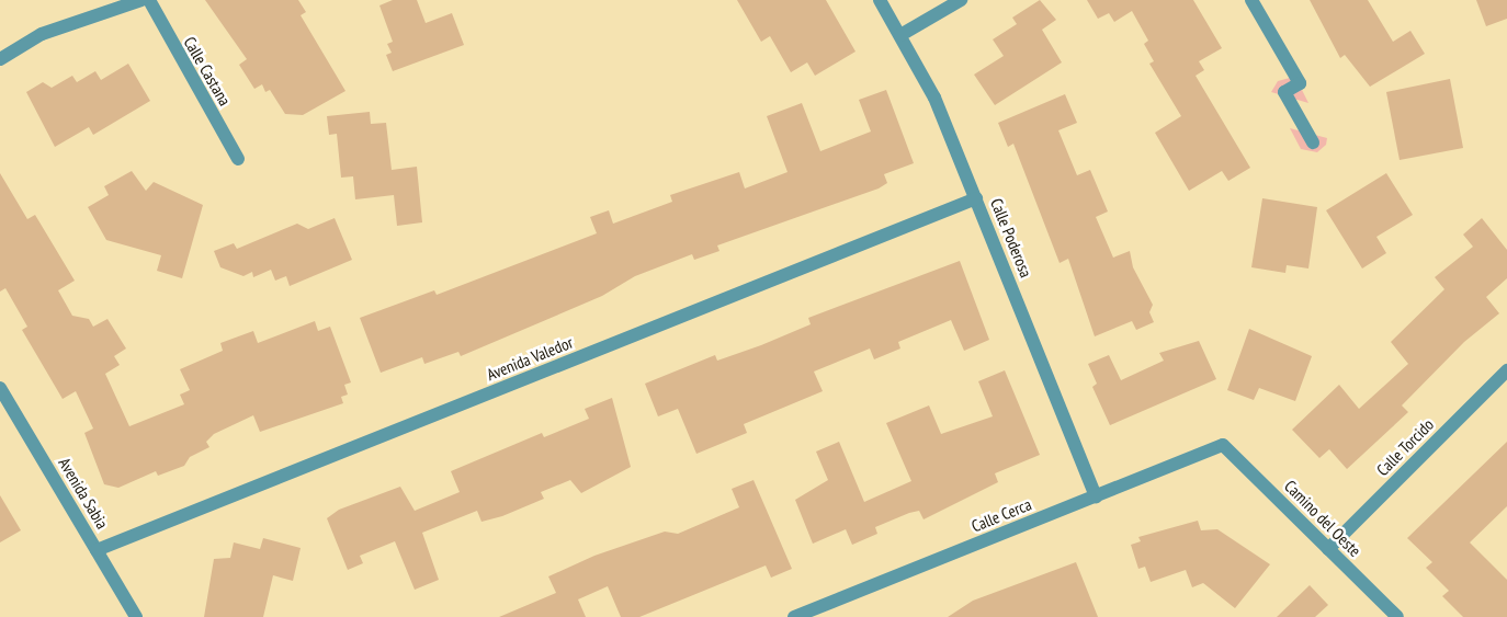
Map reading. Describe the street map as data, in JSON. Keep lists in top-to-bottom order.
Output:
{
  "streets": {
    "street": [
      "Calle Castana",
      "Calle Poderosa",
      "Avenida Valedor",
      "Calle Torcido",
      "Avenida Sabia",
      "Calle Cerca",
      "Camino del Oeste"
    ]
  },
  "crossings": [
    ["Calle Poderosa", "Avenida Valedor"],
    ["Calle Poderosa", "Calle Cerca"],
    ["Avenida Valedor", "Avenida Sabia"],
    ["Calle Torcido", "Camino del Oeste"],
    ["Calle Cerca", "Camino del Oeste"]
  ]
}
